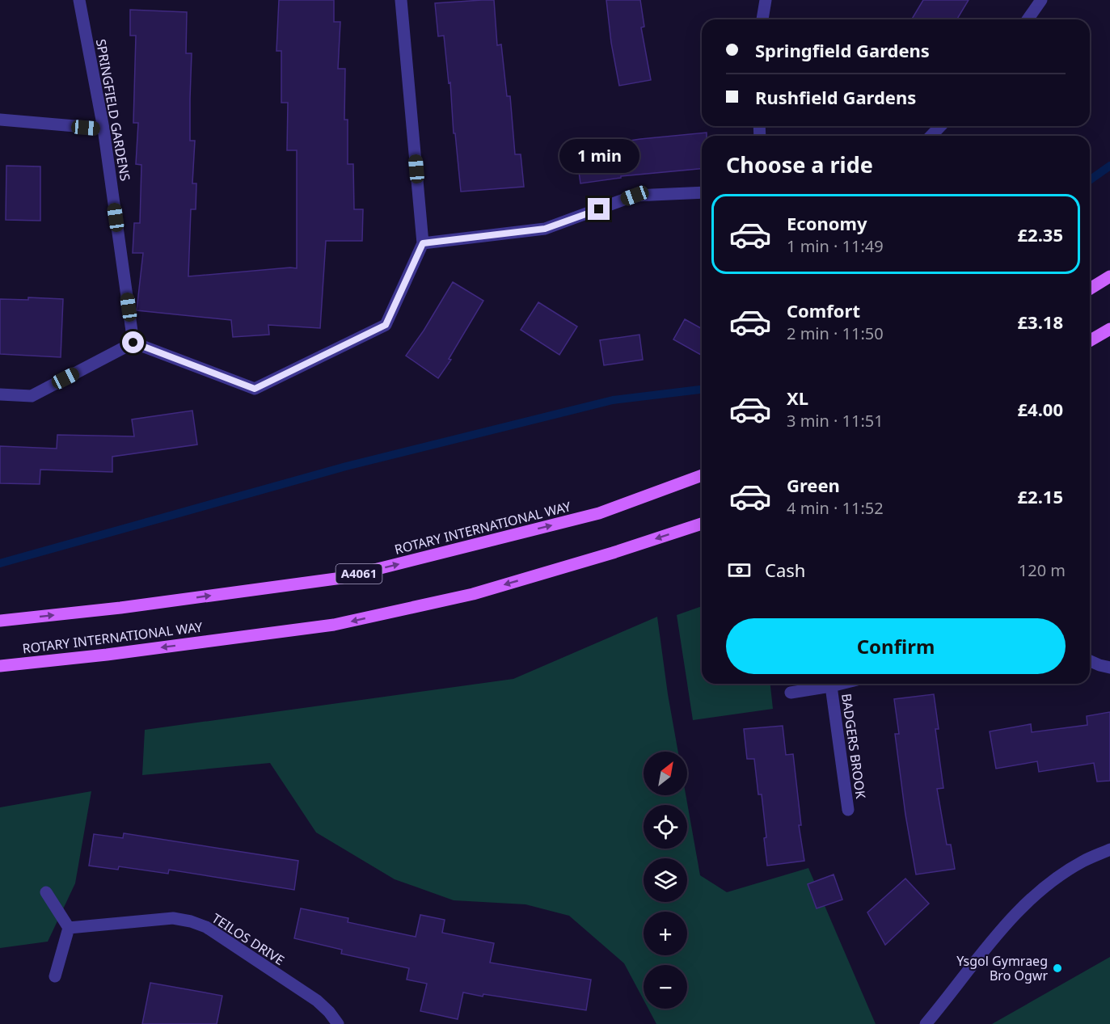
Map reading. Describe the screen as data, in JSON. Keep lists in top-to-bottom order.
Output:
{
  "streets": {
    "main road": ["ROTARY INTERNATIONAL WAY", "A4061"],
    "street": ["SPRINGFIELD GARDENS", "BADGERS BROOK", "TEILOS DRIVE"]
  },
  "places": ["Ysgol Gymraeg Bro Ogwr"],
  "north": "top right",
  "page": {
    "banner": ["Springfield Gardens", "Rushfield Gardens"],
    "heading": "Choose a ride",
    "bubble": "1 min",
    "list": [
      {
        "name": "Economy",
        "note": "1 min · 11:49",
        "value": "£2.35"
      },
      {
        "name": "Comfort",
        "note": "2 min · 11:50",
        "value": "£3.18"
      },
      {
        "name": "XL",
        "note": "3 min · 11:51",
        "value": "£4.00"
      },
      {
        "name": "Green",
        "note": "4 min · 11:52",
        "value": "£2.15"
      }
    ],
    "pay": ["Cash", "120 m"],
    "buttons": "Confirm",
    "map_buttons": ["+", "−"]
  }
}
